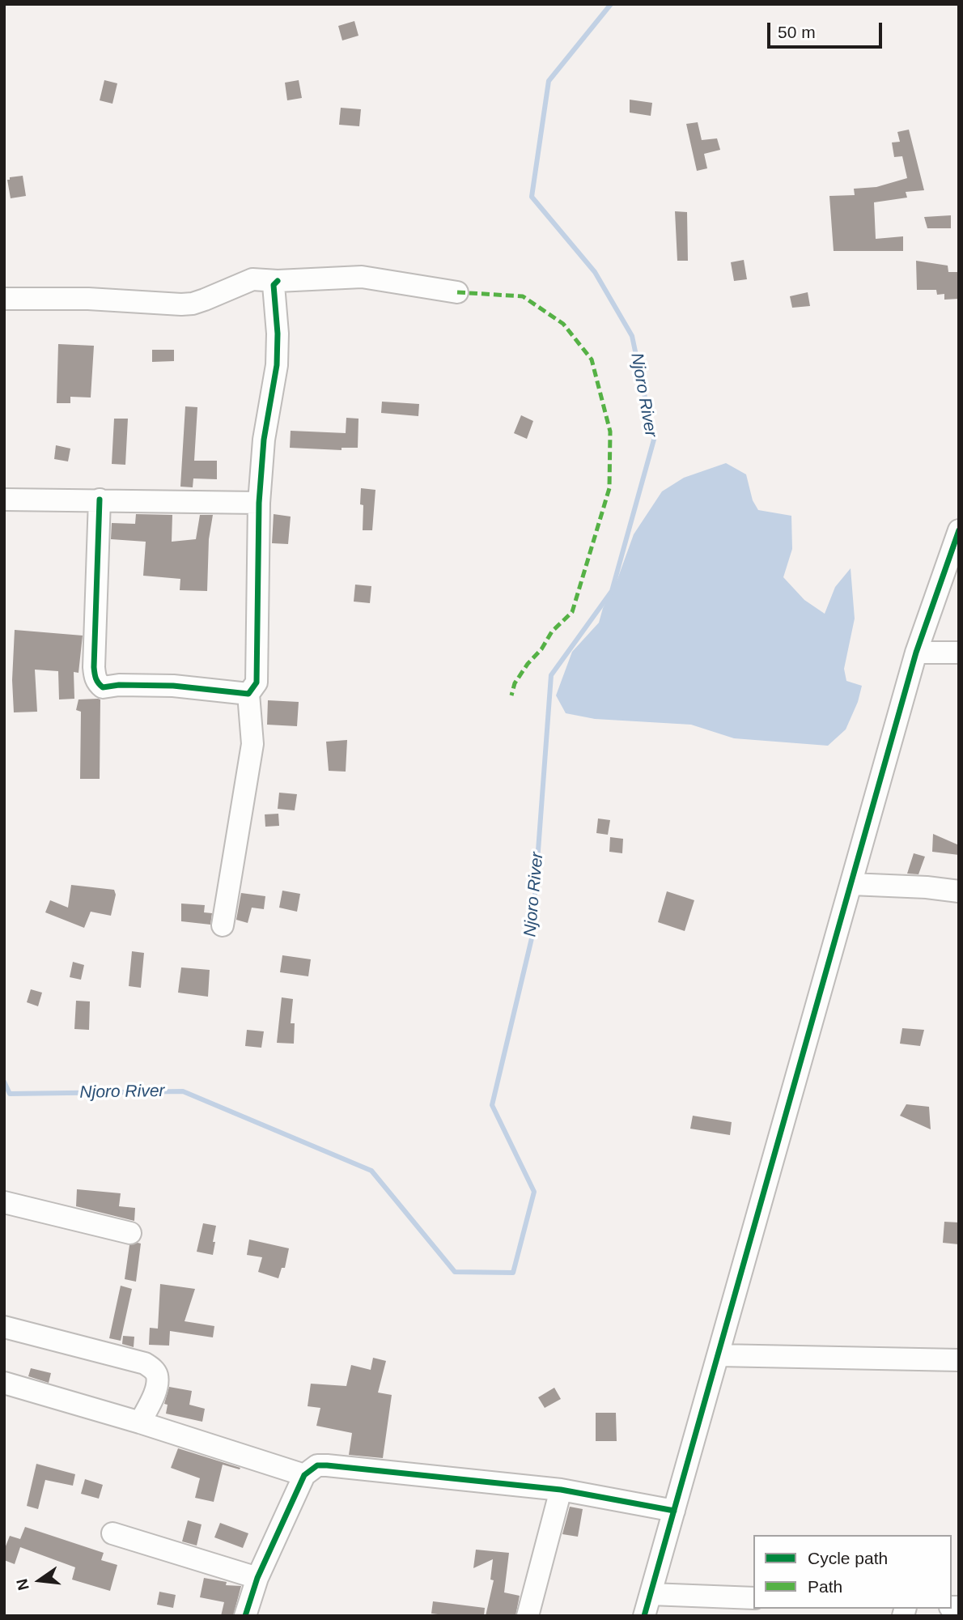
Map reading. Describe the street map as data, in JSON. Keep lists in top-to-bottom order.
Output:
{
  "water": ["Njoro River"],
  "legend": ["Cycle path", "Path"],
  "scale_bar": "50 m",
  "north": "left"
}
